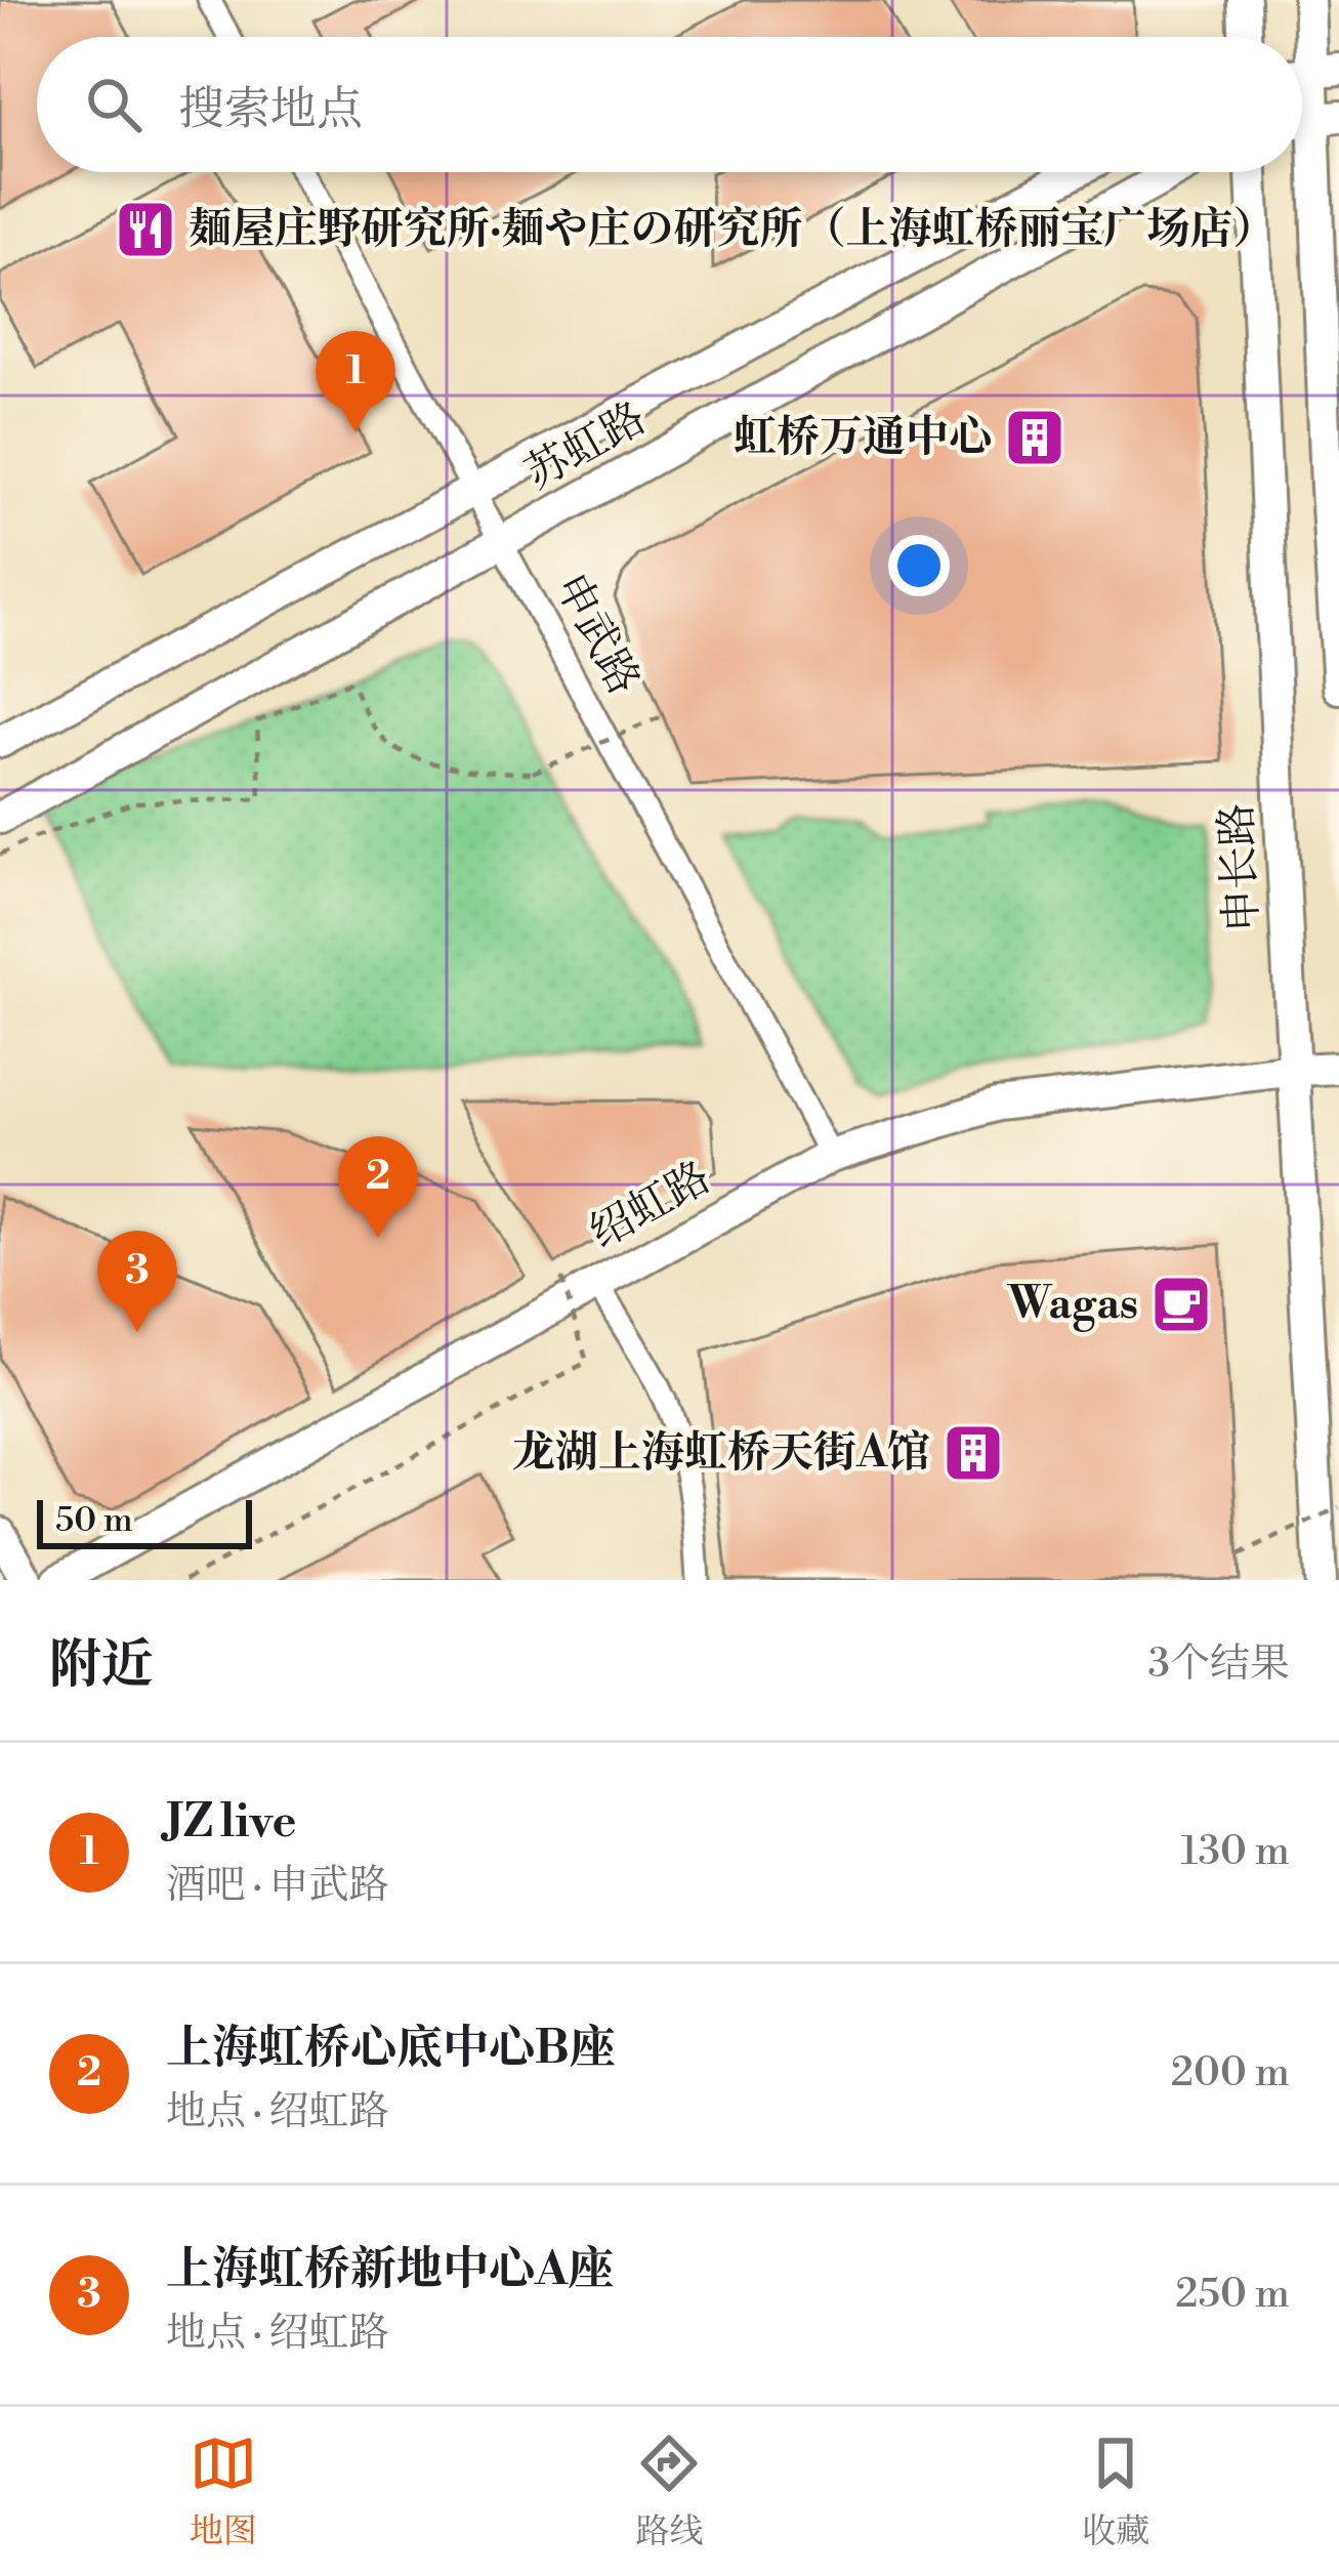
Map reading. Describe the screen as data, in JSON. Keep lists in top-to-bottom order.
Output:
{
  "streets": {
    "main road": ["苏虹路", "申长路", "绍虹路"],
    "street": ["申武路"]
  },
  "crossings": [
    ["苏虹路", "申武路"],
    ["申武路", "绍虹路"],
    ["申长路", "绍虹路"]
  ],
  "places": {
    "restaurant": ["麺屋庄野研究所·麺や庄の研究所（上海虹桥丽宝广场店）"],
    "building": ["虹桥万通中心", "龙湖上海虹桥天街A馆"],
    "cafe": ["Wagas"]
  },
  "scale_bar": "50 m",
  "page": {
    "search": "搜索地点",
    "pins": ["1", "2", "3"],
    "scale": "50 m",
    "heading": ["附近", "3个结果"],
    "list": [
      {
        "mark": "1",
        "name": "JZ live",
        "note": "酒吧 · 申武路",
        "value": "130 m"
      },
      {
        "mark": "2",
        "name": "上海虹桥心底中心B座",
        "note": "地点 · 绍虹路",
        "value": "200 m"
      },
      {
        "mark": "3",
        "name": "上海虹桥新地中心A座",
        "note": "地点 · 绍虹路",
        "value": "250 m"
      }
    ],
    "nav": ["地图", "路线", "收藏"]
  }
}
